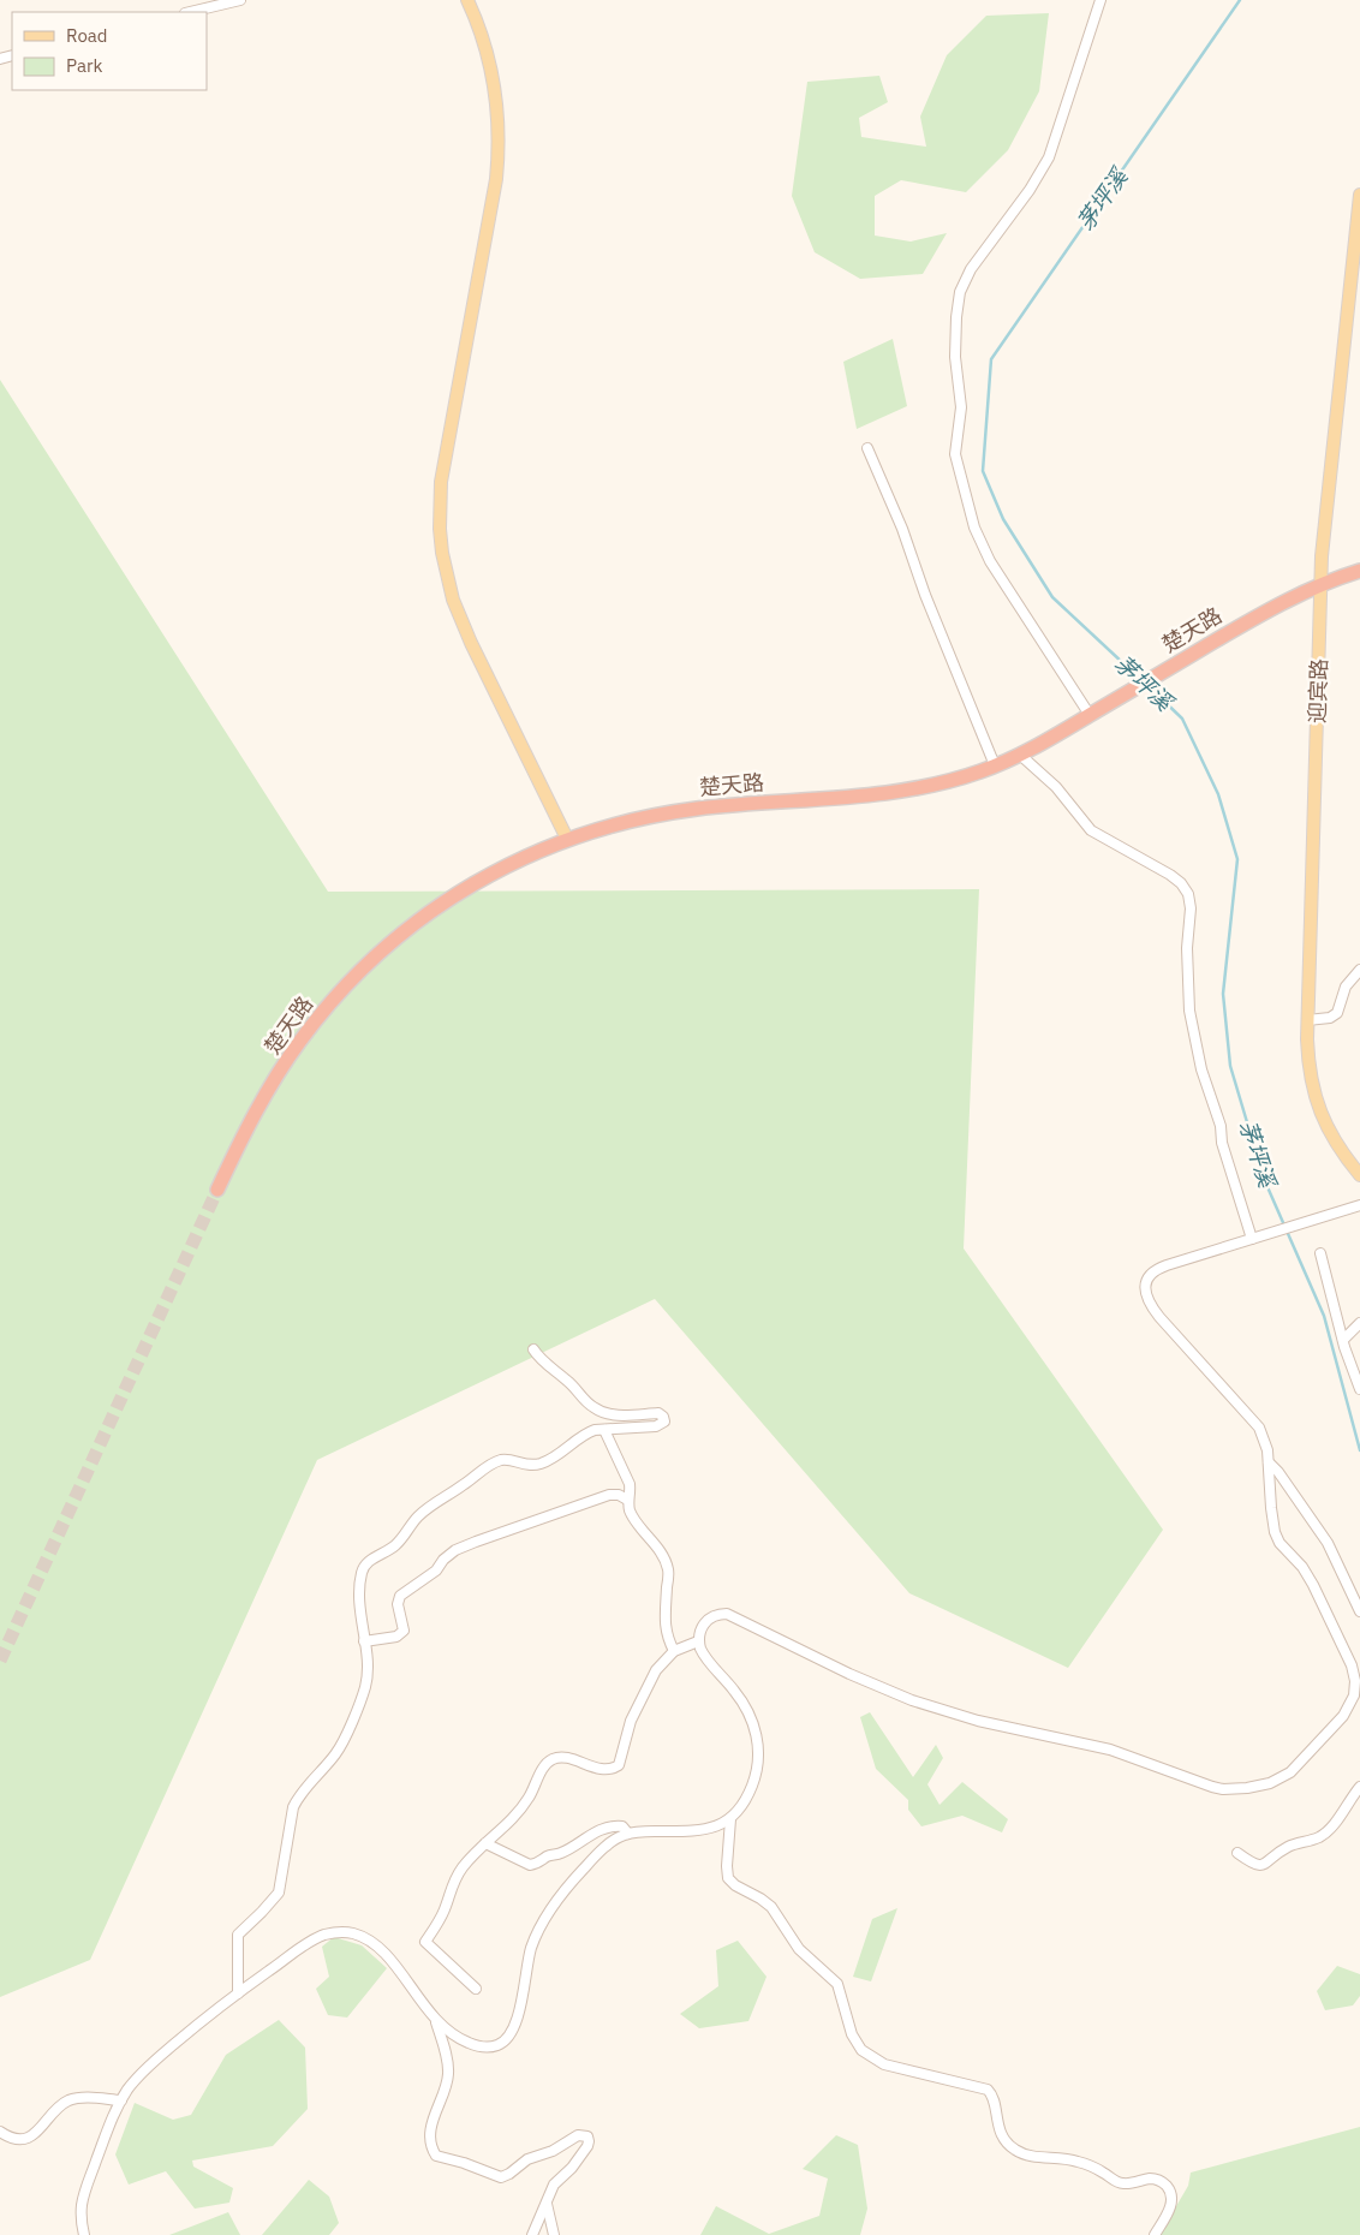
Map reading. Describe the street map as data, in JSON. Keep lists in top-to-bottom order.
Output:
{
  "streets": {
    "highway": ["楚天路"],
    "main road": ["迎宾路"]
  },
  "crossings": [
    ["楚天路", "迎宾路"]
  ],
  "water": ["茅坪溪"],
  "legend": ["Road", "Park"]
}
